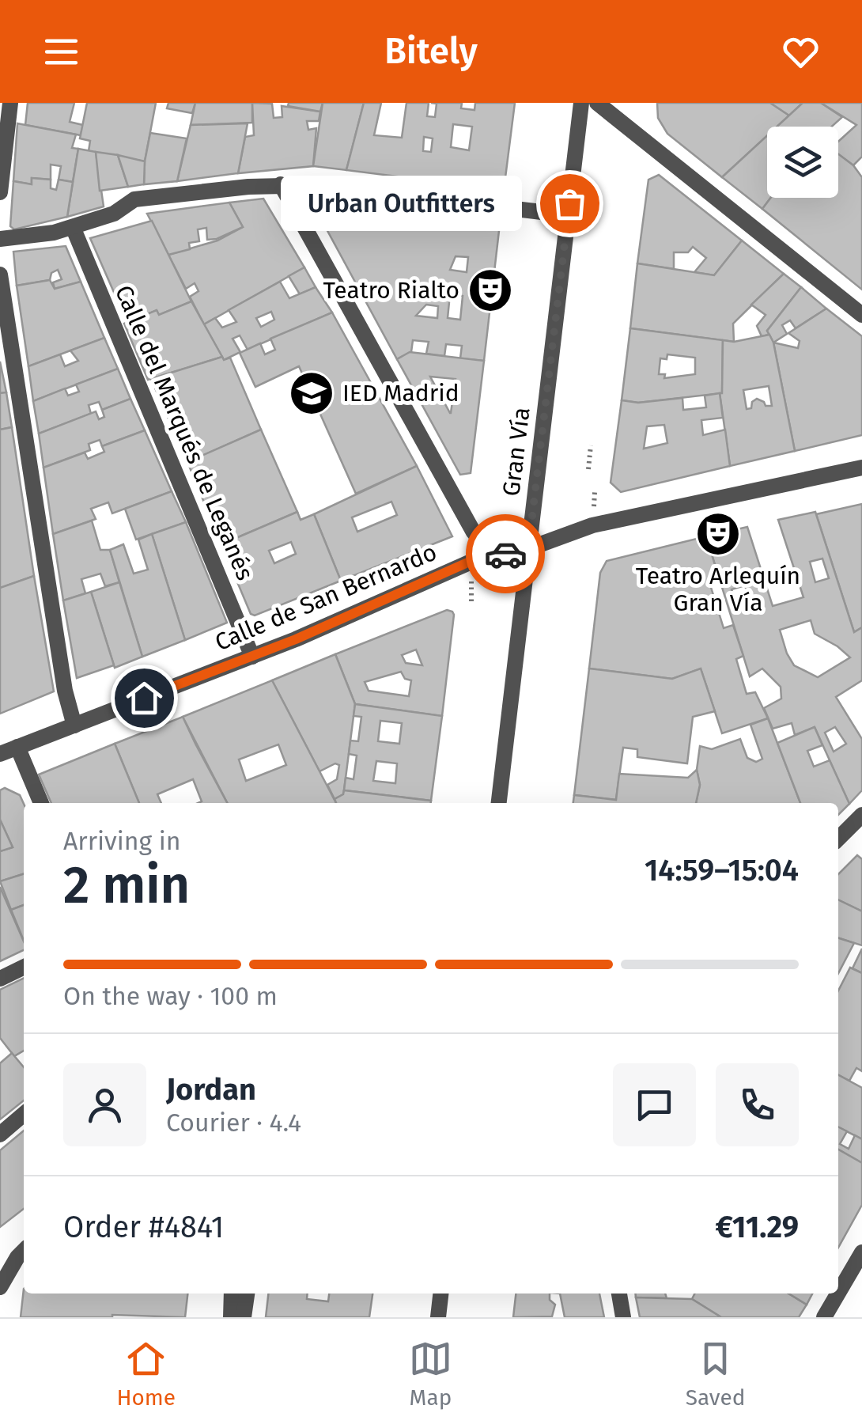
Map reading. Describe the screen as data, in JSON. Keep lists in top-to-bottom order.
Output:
{
  "streets": {
    "street": ["Calle del Marqués de Leganés", "Gran Vía", "Calle de San Bernardo"]
  },
  "crossings": [
    ["Calle del Marqués de Leganés", "Calle de San Bernardo"],
    ["Gran Vía", "Calle de San Bernardo"]
  ],
  "places": {
    "other": ["Urban Outfitters"],
    "theatre": ["Teatro Rialto", "Teatro Arlequín Gran Vía"],
    "school or university": ["IED Madrid"]
  },
  "page": {
    "header": "Bitely",
    "bubble": "Urban Outfitters",
    "heading": ["2 min", "Arriving in", "14:59–15:04"],
    "panel": [
      "Jordan",
      "Courier · 4.4",
      "Order #4841",
      "€11.29"
    ],
    "bar": "On the way · 100 m",
    "tabs": ["Home", "Map", "Saved"]
  }
}
